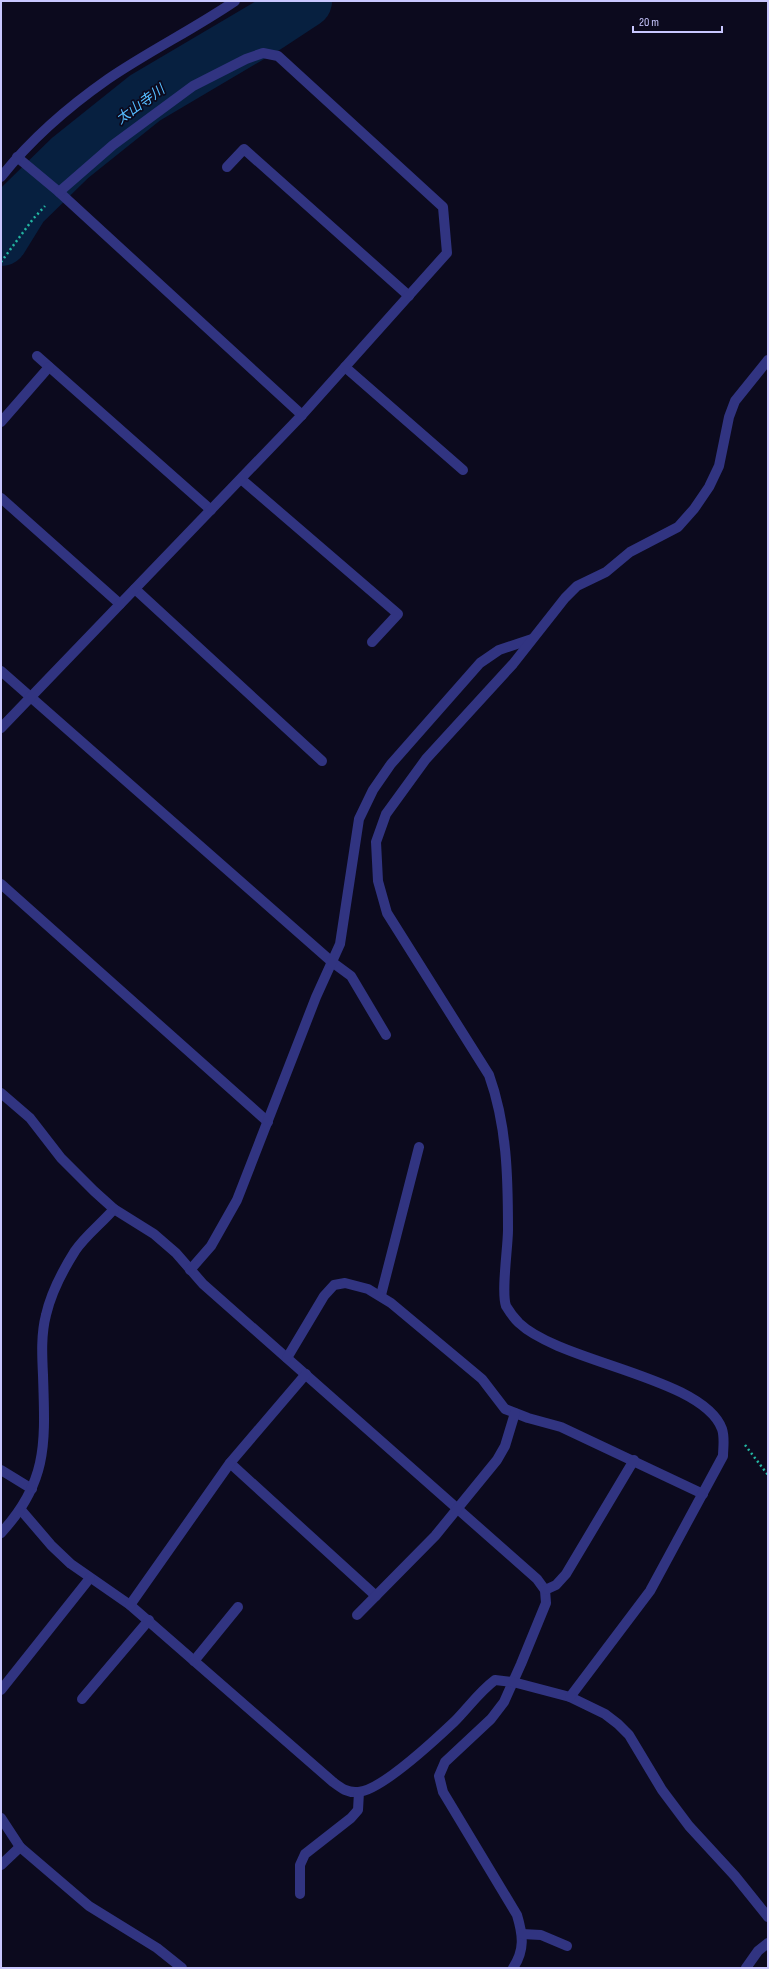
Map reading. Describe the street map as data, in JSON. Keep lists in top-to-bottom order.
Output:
{
  "water": ["太山寺川"],
  "scale_bar": "20 m"
}
